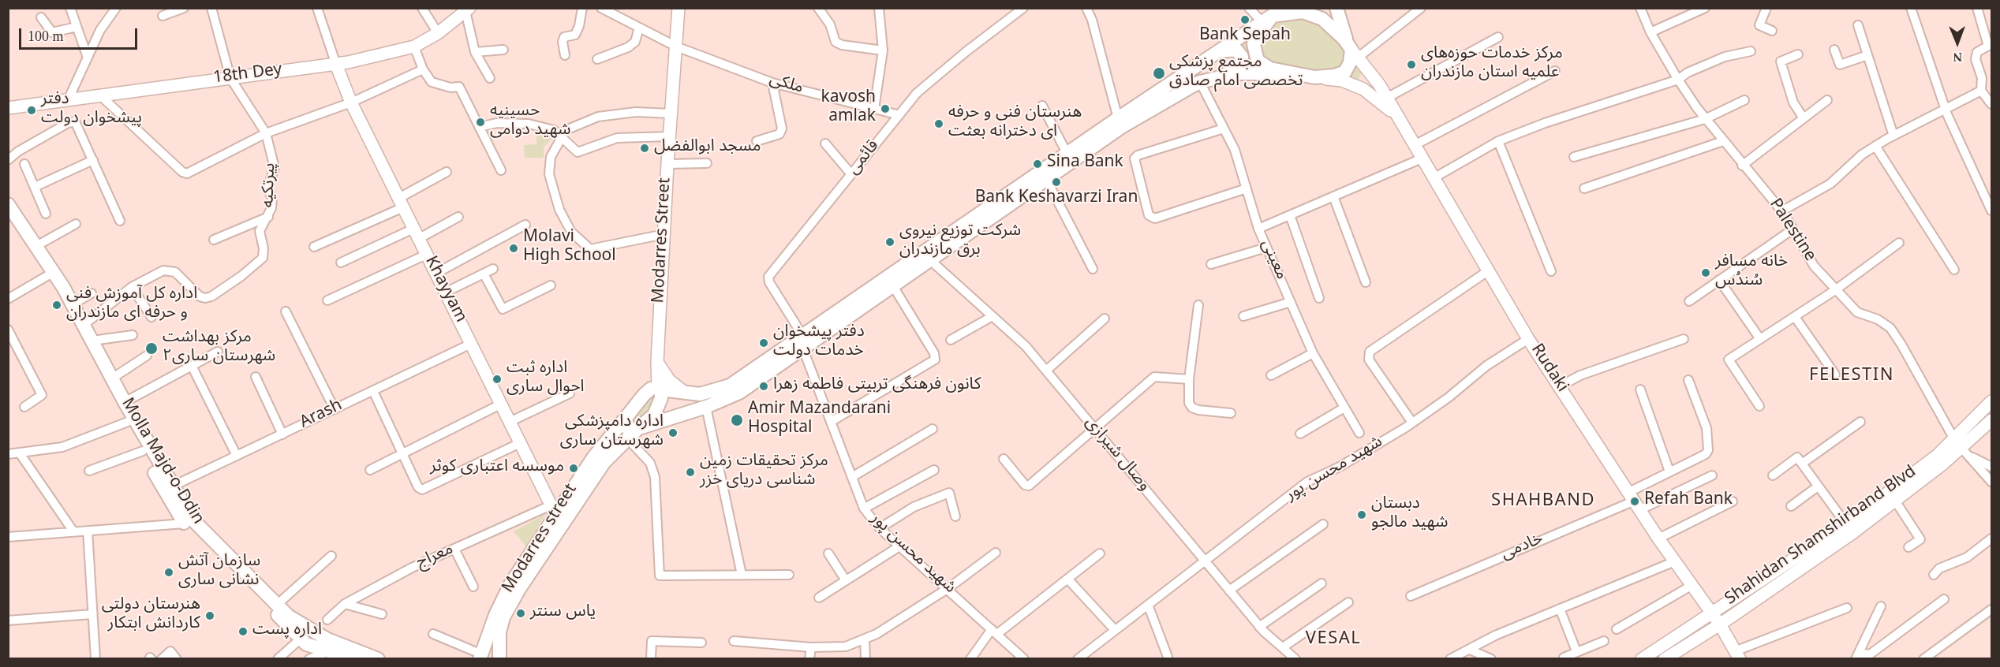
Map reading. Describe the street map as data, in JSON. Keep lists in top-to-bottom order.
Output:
{
  "streets": {
    "main road": [
      "18th Dey",
      "Modarres Street",
      "Khayyam",
      "Rudaki",
      "Molla Majd-o-Ddin",
      "Shahidan Shamshirband Blvd",
      "Modarres street"
    ],
    "street": [
      "ملکی",
      "قائمی",
      "پیرتکیه",
      "Palestine",
      "معینی",
      "Arash",
      "وصال شیرازی",
      "شهید محسن پور",
      "خادمی",
      "معراج"
    ]
  },
  "crossings": [
    ["18th Dey", "پیرتکیه"],
    ["18th Dey", "Khayyam"],
    ["ملکی", "قائمی"],
    ["ملکی", "Modarres Street"],
    ["Palestine", "Shahidan Shamshirband Blvd"],
    ["Modarres Street", "Modarres street"],
    ["Khayyam", "Arash"],
    ["Khayyam", "Modarres street"],
    ["Khayyam", "معراج"],
    ["Rudaki", "شهید محسن پور"],
    ["Rudaki", "Shahidan Shamshirband Blvd"],
    ["Rudaki", "خادمی"],
    ["Arash", "Molla Majd-o-Ddin"],
    ["وصال شیرازی", "شهید محسن پور"],
    ["Modarres street", "معراج"]
  ],
  "districts": ["FELESTIN", "SHAHBAND", "VESAL"],
  "places": [
    "Bank Sepah",
    "مرکز خدمات حوزه‌های علمیه استان مازندران",
    "مجتمع پزشکی تخصصی امام صادق",
    "kavosh amlak",
    "دفتر پیشخوان دولت",
    "حسینیه شهید دوامی",
    "هنرستان فنی و حرفه ای دخترانه بعثت",
    "مسجد ابوالفضل",
    "Sina Bank",
    "Bank Keshavarzi Iran",
    "شرکت توزیع نیروی برق مازندران",
    "Molavi High School",
    "خانه مسافر سُندُس",
    "اداره کل آموزش فنی و حرفه ای مازندران",
    "دفتر پیشخوان خدمات دولت",
    "مرکز بهداشت شهرستان ساری٢",
    "اداره ثبت احوال ساری",
    "کانون فرهنگی تربیتی فاطمه زهرا",
    "Amir Mazandarani Hospital",
    "اداره دامپزشکی شهرستان ساری",
    "موسسه اعتباری کوثر",
    "مرکز تحقیقات زمین شناسی دریای خزر",
    "Refah Bank",
    "دبستان شهید مالجو",
    "سازمان آتش نشانی ساری",
    "یاس سنتر",
    "هنرستان دولتی کاردانش ابتکار",
    "اداره پست"
  ],
  "scale_bar": "100 m",
  "north": "bottom"
}
